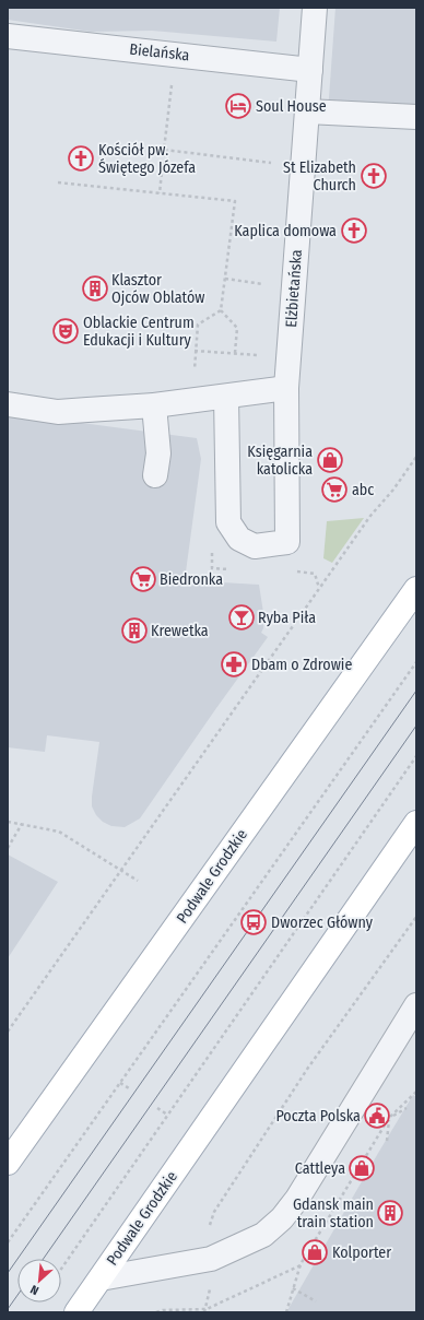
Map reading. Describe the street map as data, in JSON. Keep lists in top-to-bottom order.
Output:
{
  "streets": {
    "main road": ["Podwale Grodzkie"],
    "street": ["Bielańska", "Elżbietańska"]
  },
  "crossings": [
    ["Bielańska", "Elżbietańska"]
  ],
  "places": {
    "hotel": ["Soul House"],
    "church": ["Kościół pw. Świętego Józefa", "St Elizabeth Church", "Kaplica domowa"],
    "building": ["Klasztor Ojców Oblatów", "Krewetka", "Gdansk main train station"],
    "theatre": ["Oblackie Centrum Edukacji i Kultury"],
    "shop": ["Księgarnia katolicka", "Cattleya", "Kolporter"],
    "supermarket": ["abc", "Biedronka"],
    "bar": ["Ryba Piła"],
    "pharmacy": ["Dbam o Zdrowie"],
    "bus stop": ["Dworzec Główny"],
    "public building": ["Poczta Polska"]
  },
  "north": "bottom left"
}
